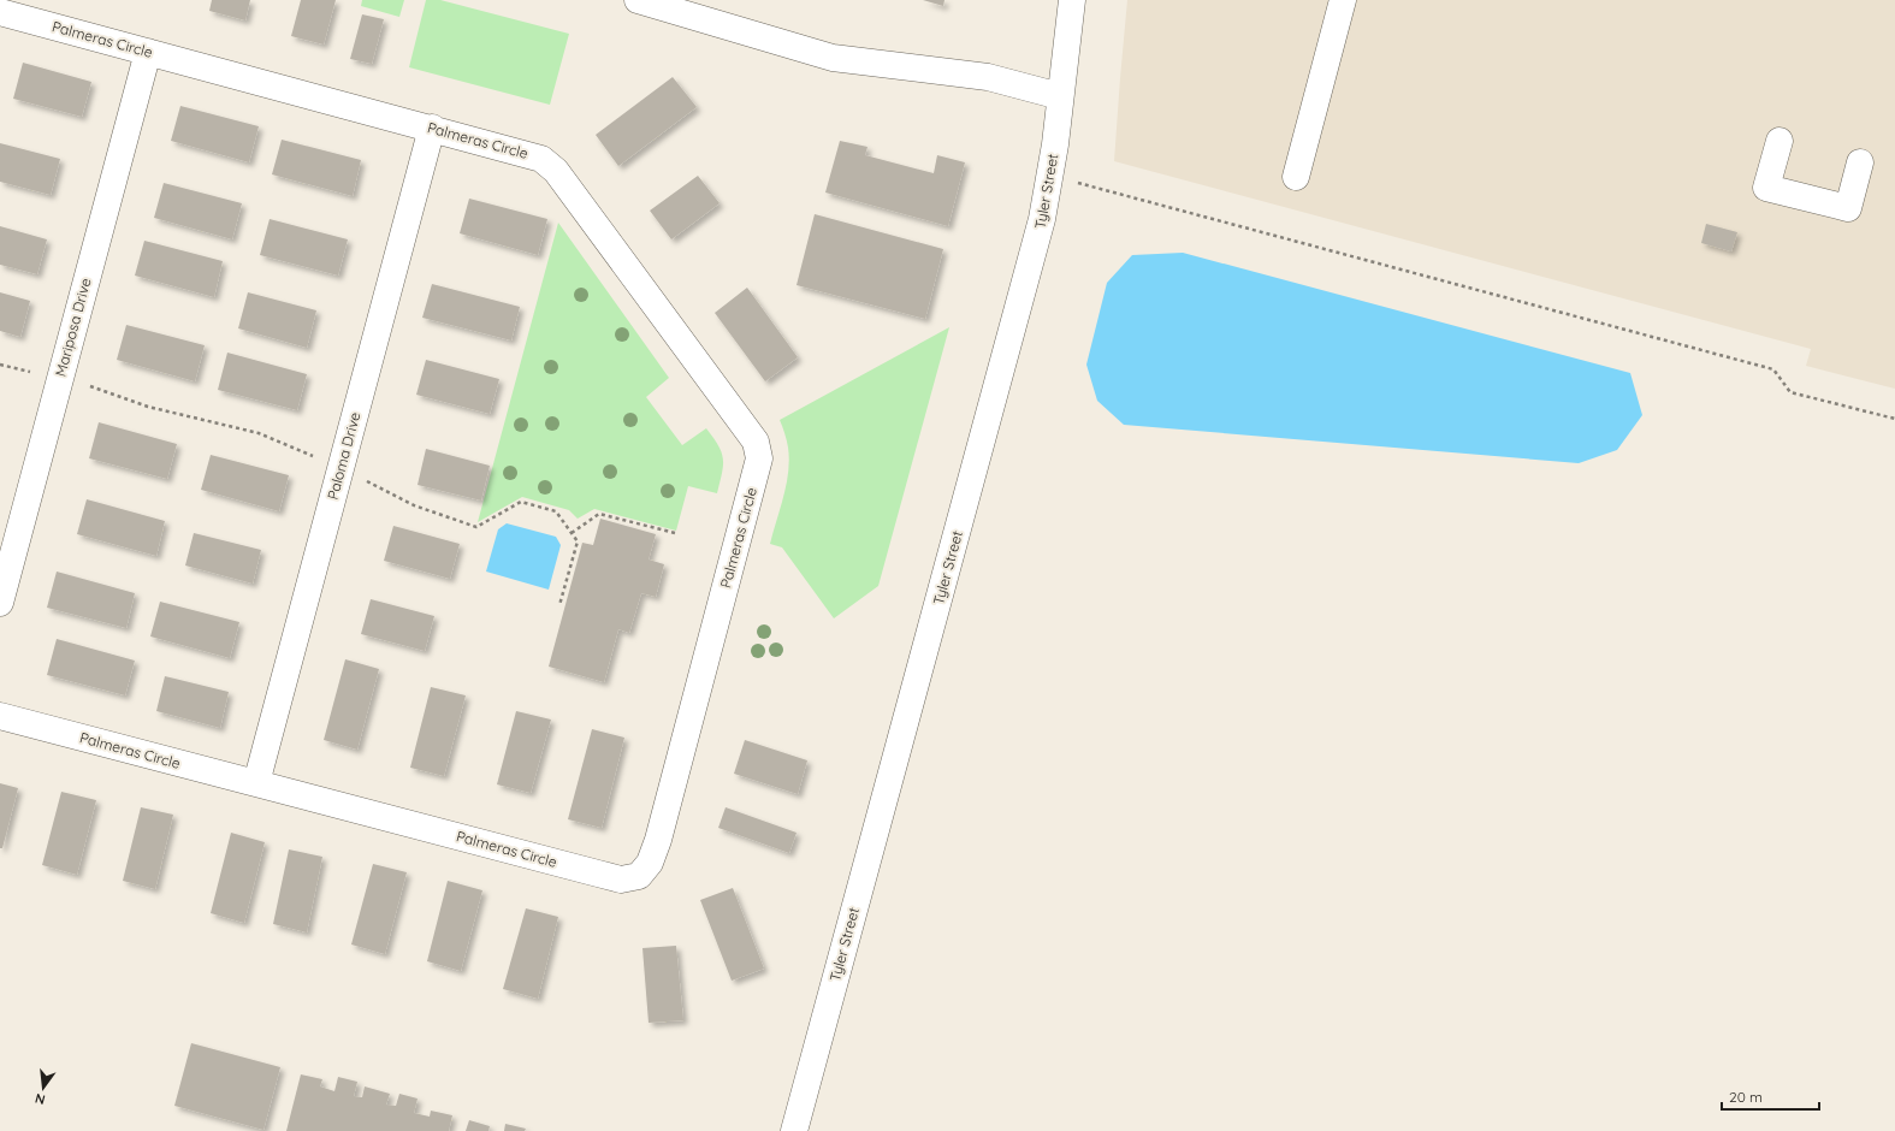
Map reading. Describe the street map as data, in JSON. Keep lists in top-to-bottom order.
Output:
{
  "streets": {
    "street": [
      "Palmeras Circle",
      "Tyler Street",
      "Mariposa Drive",
      "Paloma Drive"
    ]
  },
  "crossings": [
    ["Palmeras Circle", "Mariposa Drive"],
    ["Palmeras Circle", "Paloma Drive"]
  ],
  "scale_bar": "20 m",
  "north": "bottom"
}
